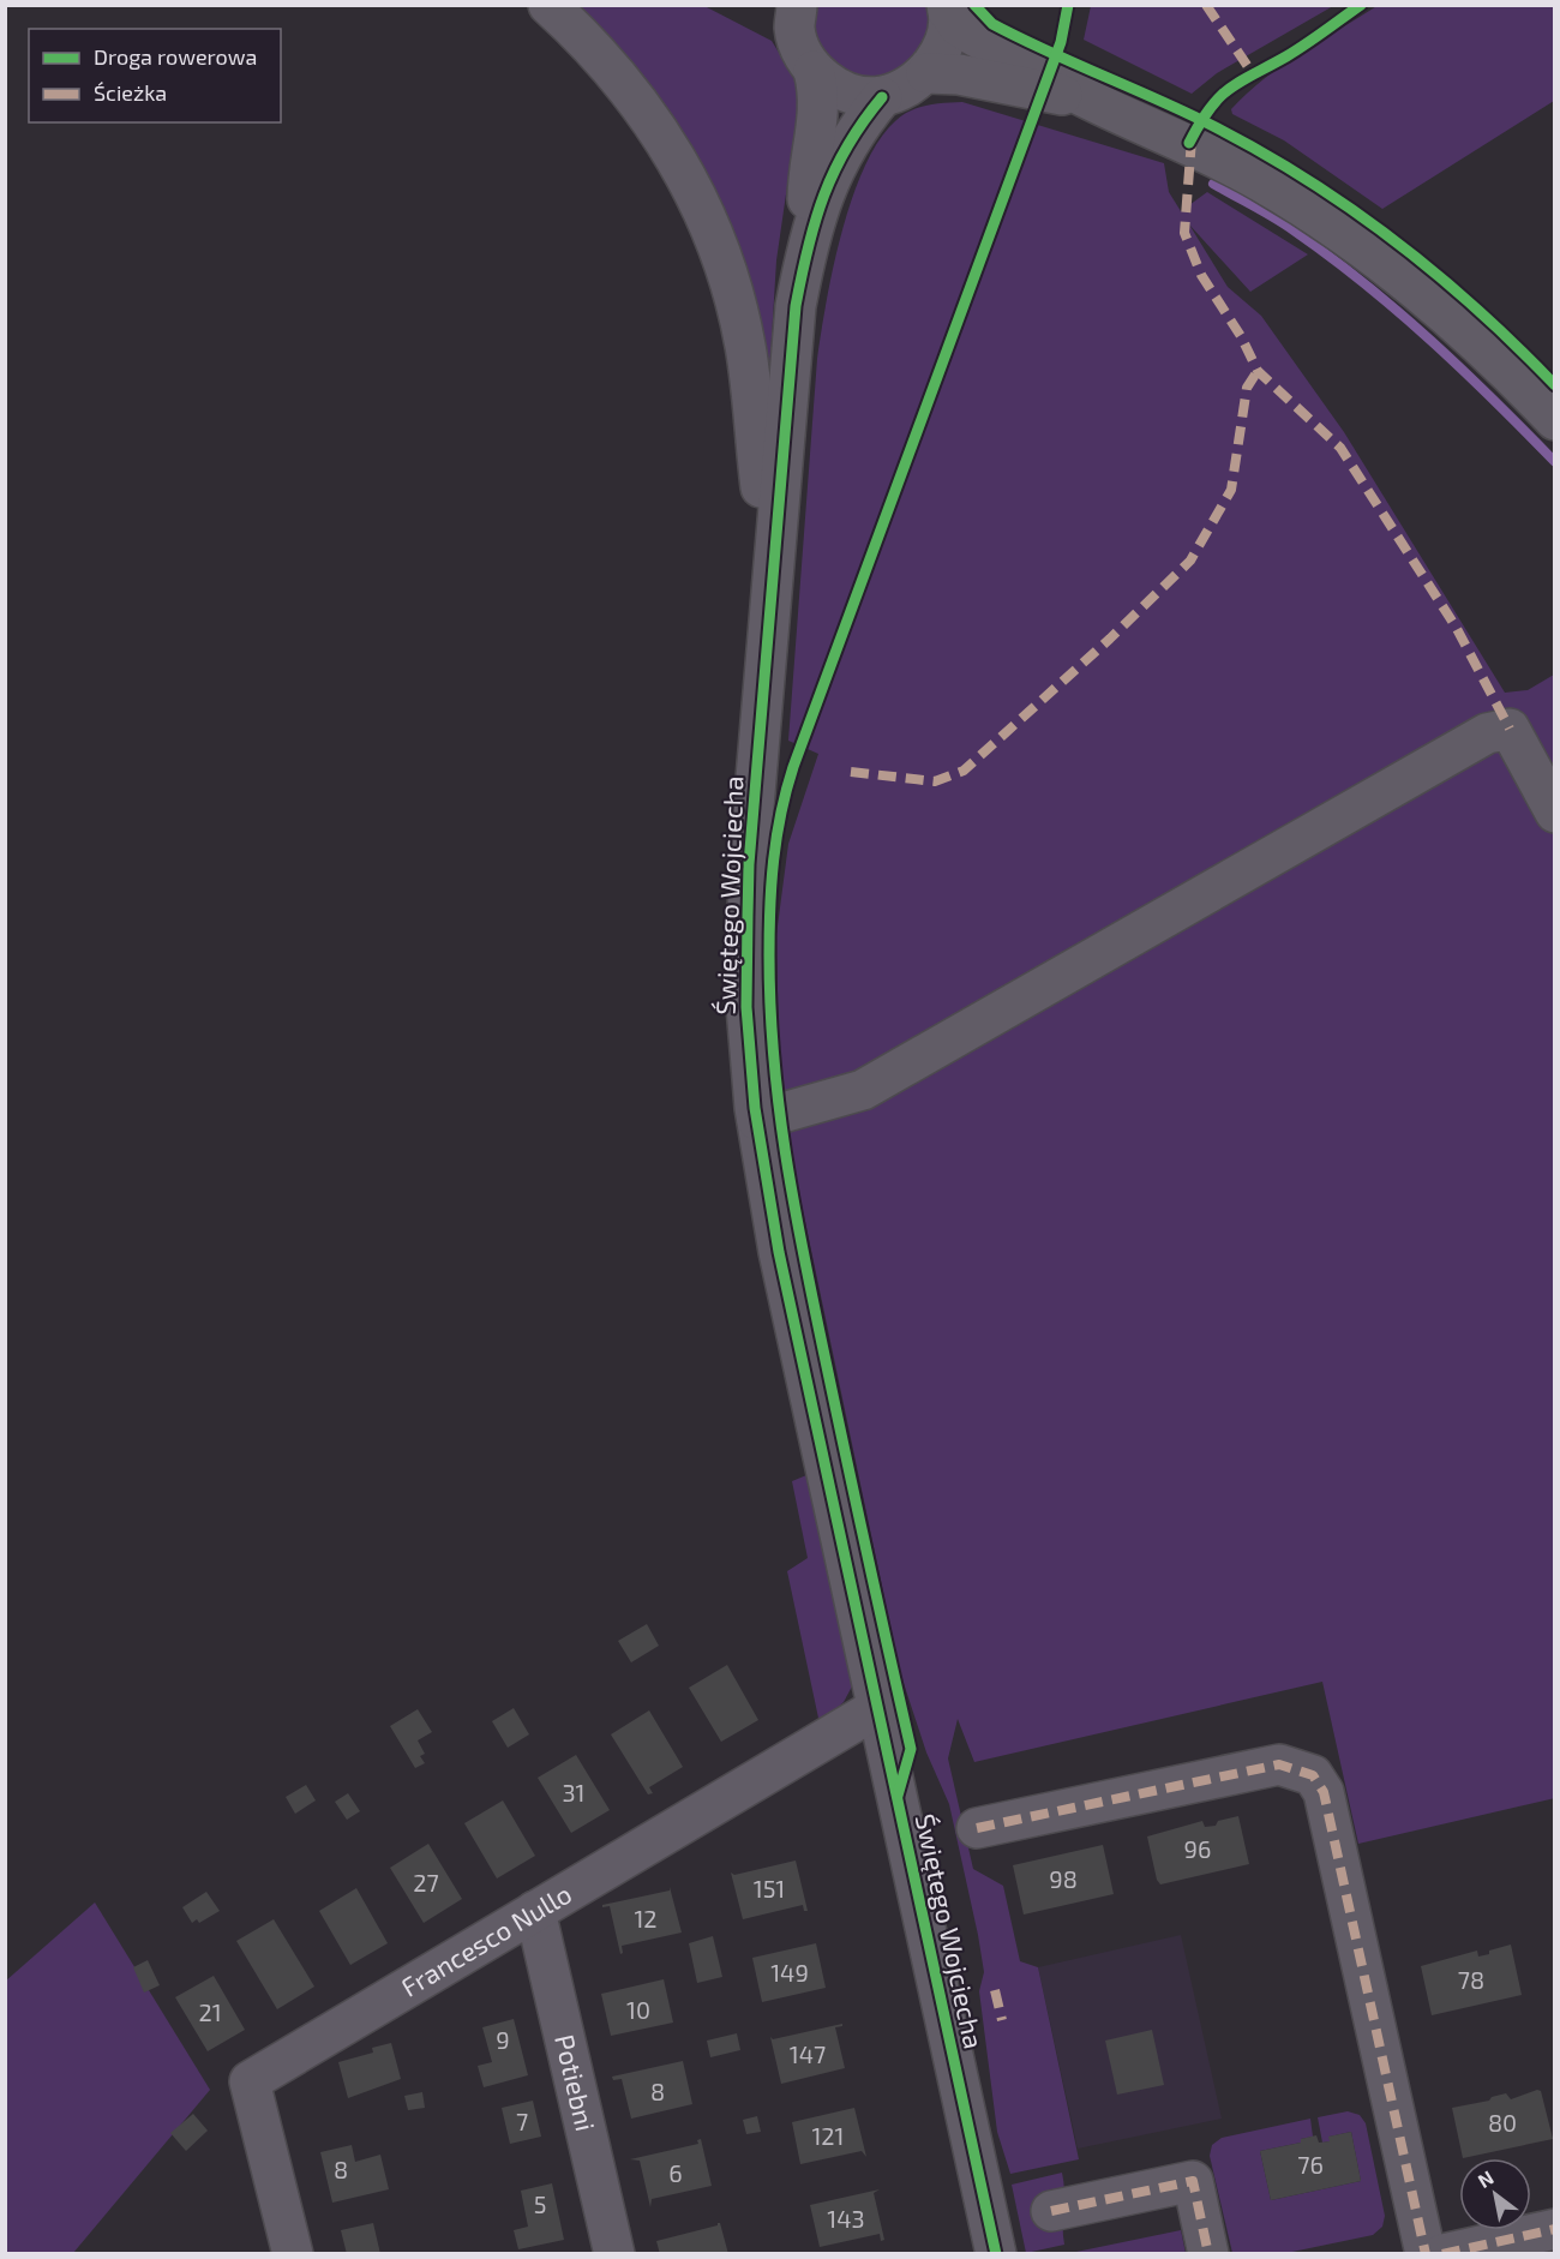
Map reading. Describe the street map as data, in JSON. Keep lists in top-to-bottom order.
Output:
{
  "streets": {
    "street": ["Świętego Wojciecha", "Francesco Nullo", "Potiebni"]
  },
  "crossings": [
    ["Świętego Wojciecha", "Francesco Nullo"],
    ["Francesco Nullo", "Potiebni"]
  ],
  "house_numbers": [
    "31",
    "96",
    "98",
    "27",
    "151",
    "12",
    "149",
    "78",
    "10",
    "21",
    "9",
    "147",
    "8",
    "7",
    "80",
    "121",
    "76",
    "8",
    "6",
    "5",
    "143"
  ],
  "legend": ["Droga rowerowa", "Ścieżka"],
  "north": "top left"
}
